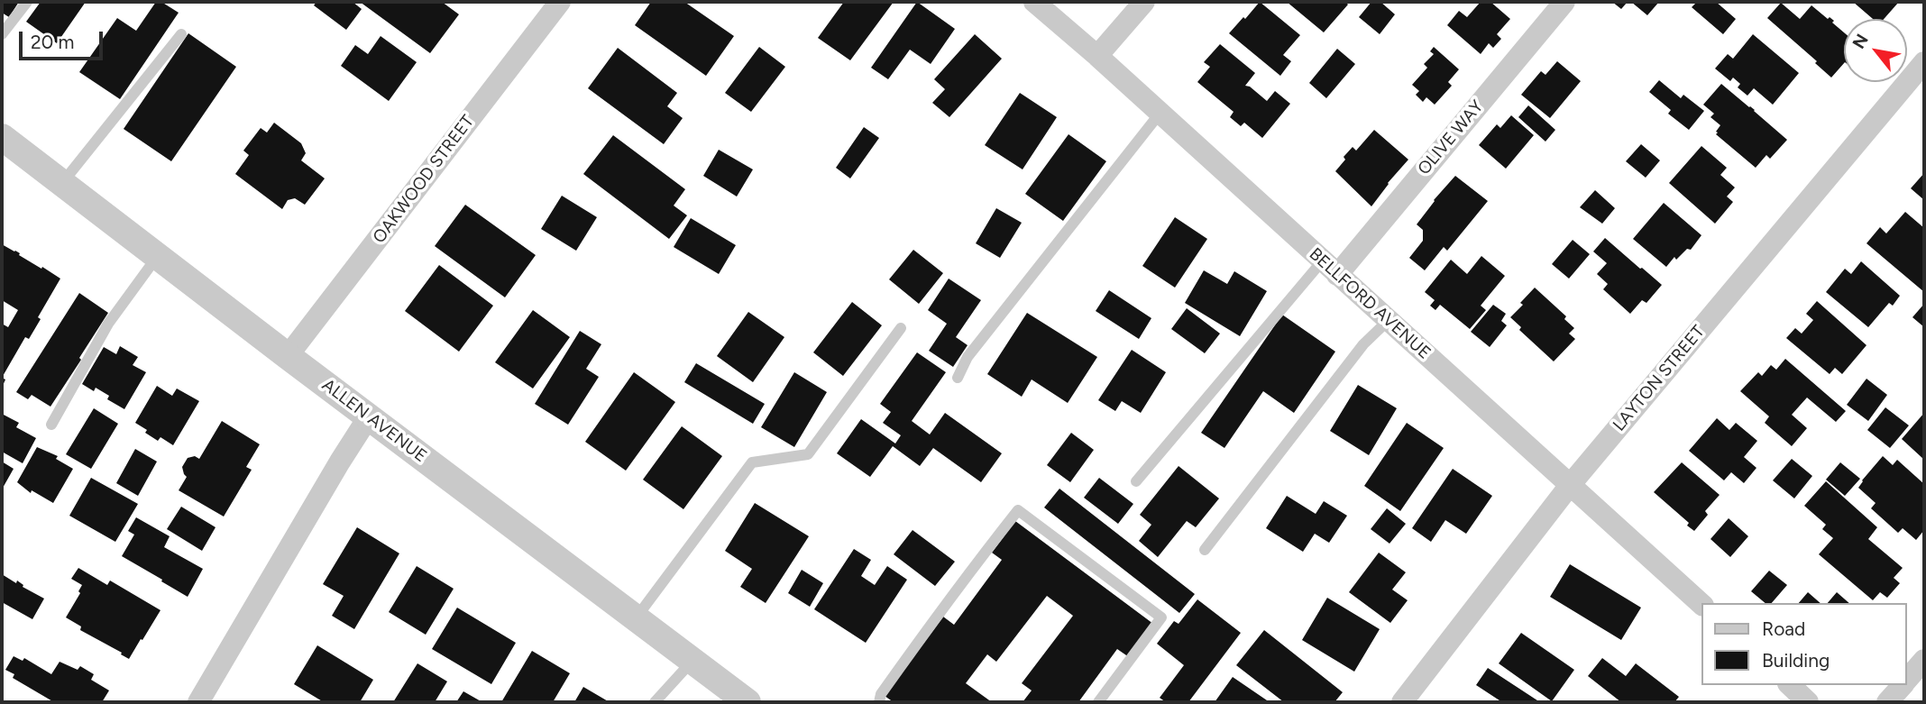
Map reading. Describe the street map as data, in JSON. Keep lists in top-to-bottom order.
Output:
{
  "streets": {
    "street": [
      "OLIVE WAY",
      "OAKWOOD STREET",
      "BELLFORD AVENUE",
      "LAYTON STREET",
      "ALLEN AVENUE"
    ]
  },
  "crossings": [
    ["OLIVE WAY", "BELLFORD AVENUE"],
    ["OAKWOOD STREET", "ALLEN AVENUE"],
    ["BELLFORD AVENUE", "LAYTON STREET"]
  ],
  "legend": ["Road", "Building"],
  "scale_bar": "20 m",
  "north": "top left"
}
